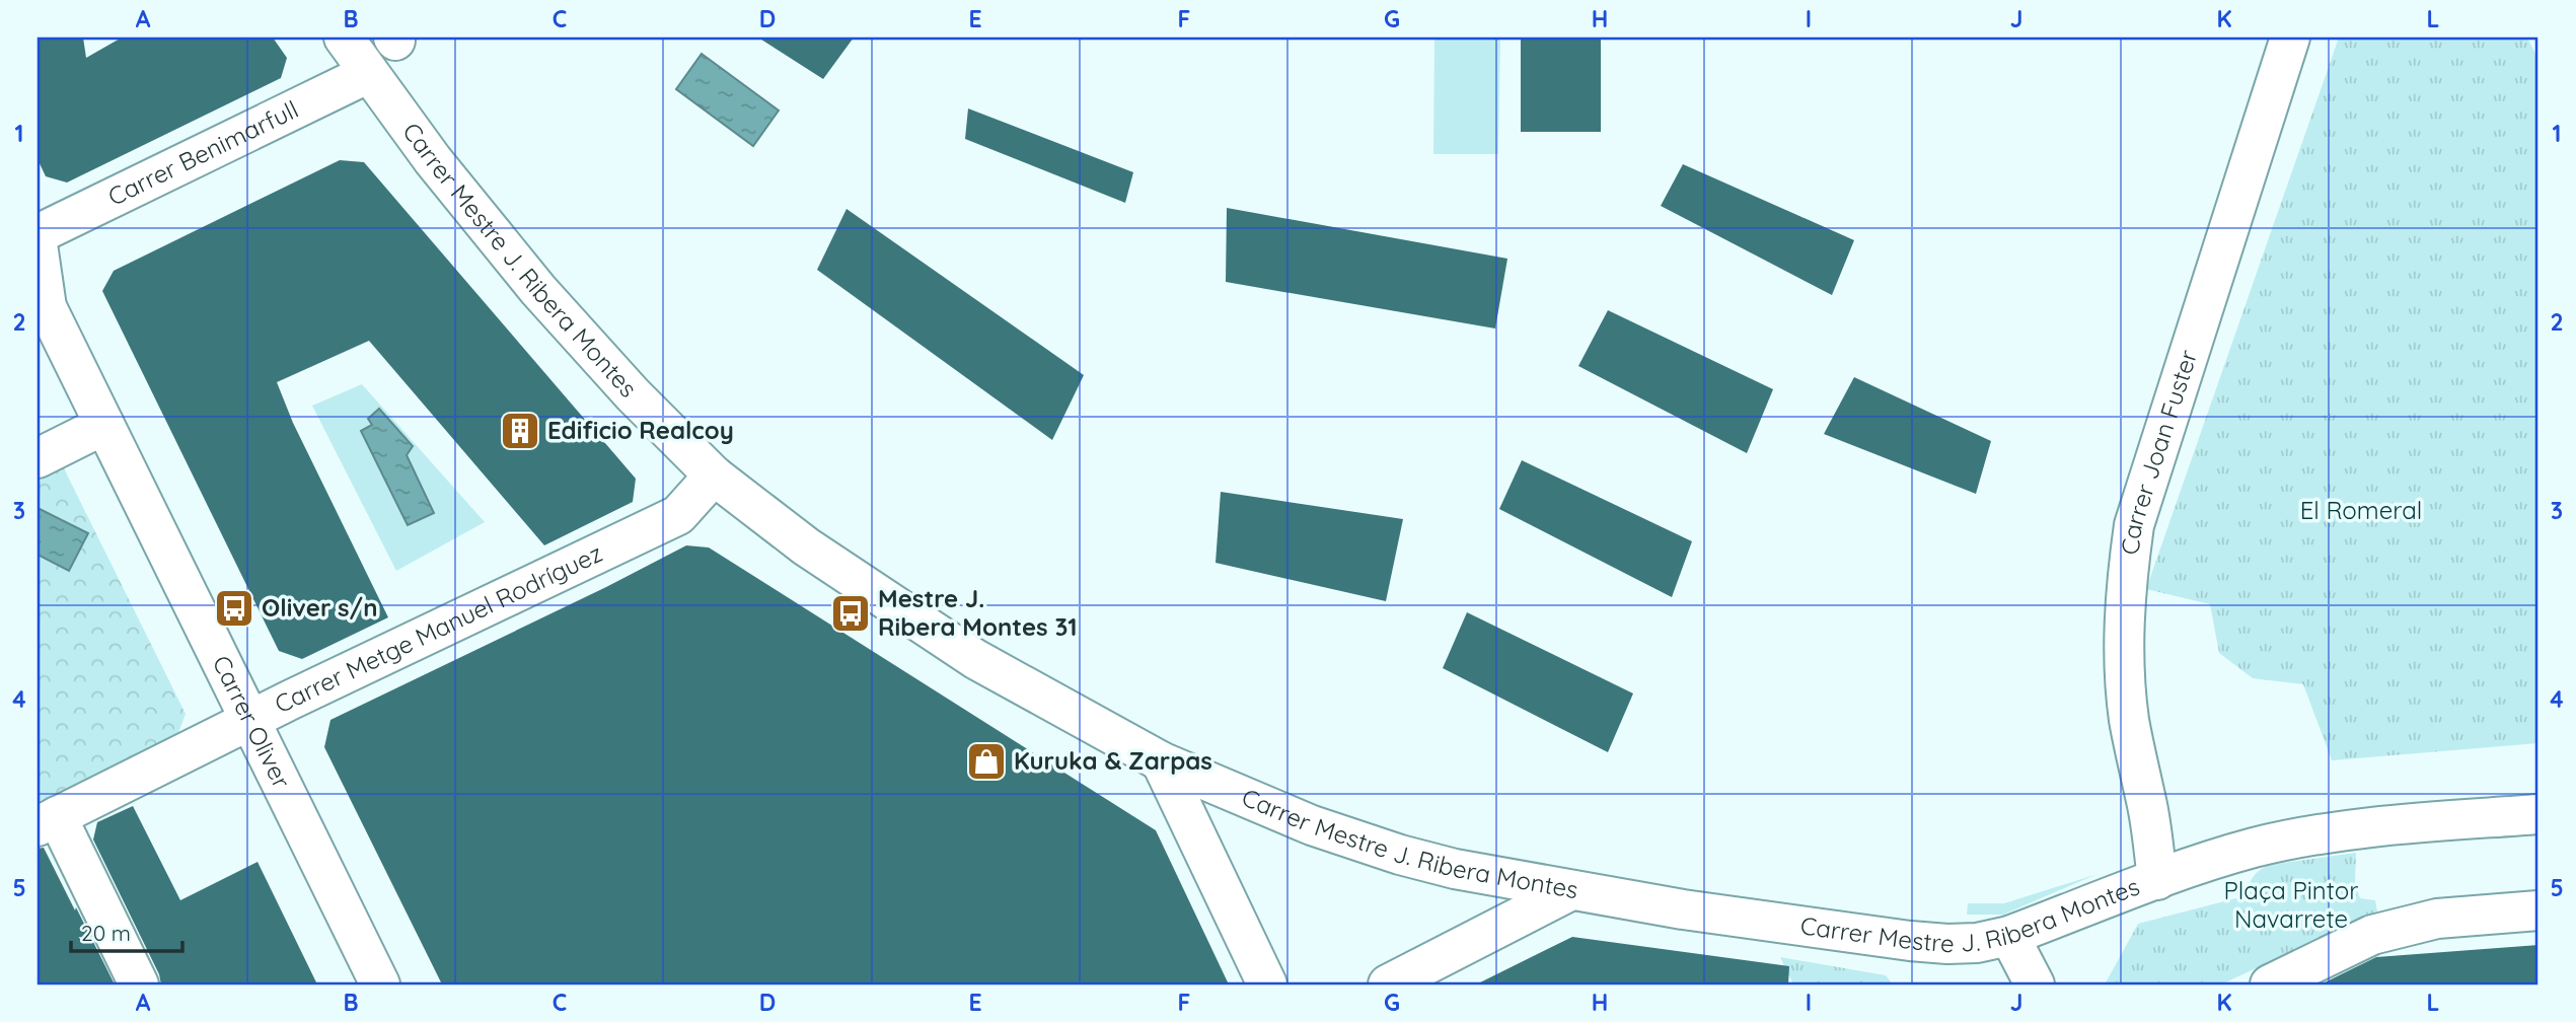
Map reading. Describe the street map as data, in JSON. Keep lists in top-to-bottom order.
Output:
{
  "streets": {
    "street": [
      "Carrer Benimarfull",
      "Carrer Mestre J. Ribera Montes",
      "Carrer Joan Fuster",
      "Carrer Metge Manuel Rodríguez",
      "Carrer Oliver"
    ]
  },
  "crossings": [
    ["Carrer Benimarfull", "Carrer Mestre J. Ribera Montes"],
    ["Carrer Mestre J. Ribera Montes", "Carrer Joan Fuster"],
    ["Carrer Mestre J. Ribera Montes", "Carrer Metge Manuel Rodríguez"],
    ["Carrer Metge Manuel Rodríguez", "Carrer Oliver"]
  ],
  "parks": ["El Romeral", "Plaça Pintor Navarrete"],
  "places": {
    "building": ["Edificio Realcoy"],
    "bus stop": ["Oliver s/n", "Mestre J. Ribera Montes 31"],
    "shop": ["Kuruka & Zarpas"]
  },
  "scale_bar": "20 m",
  "grid": {
    "columns": [
      "A",
      "B",
      "C",
      "D",
      "E",
      "F",
      "G",
      "H",
      "I",
      "J",
      "K",
      "L"
    ],
    "rows": [
      "1",
      "2",
      "3",
      "4",
      "5"
    ]
  }
}
